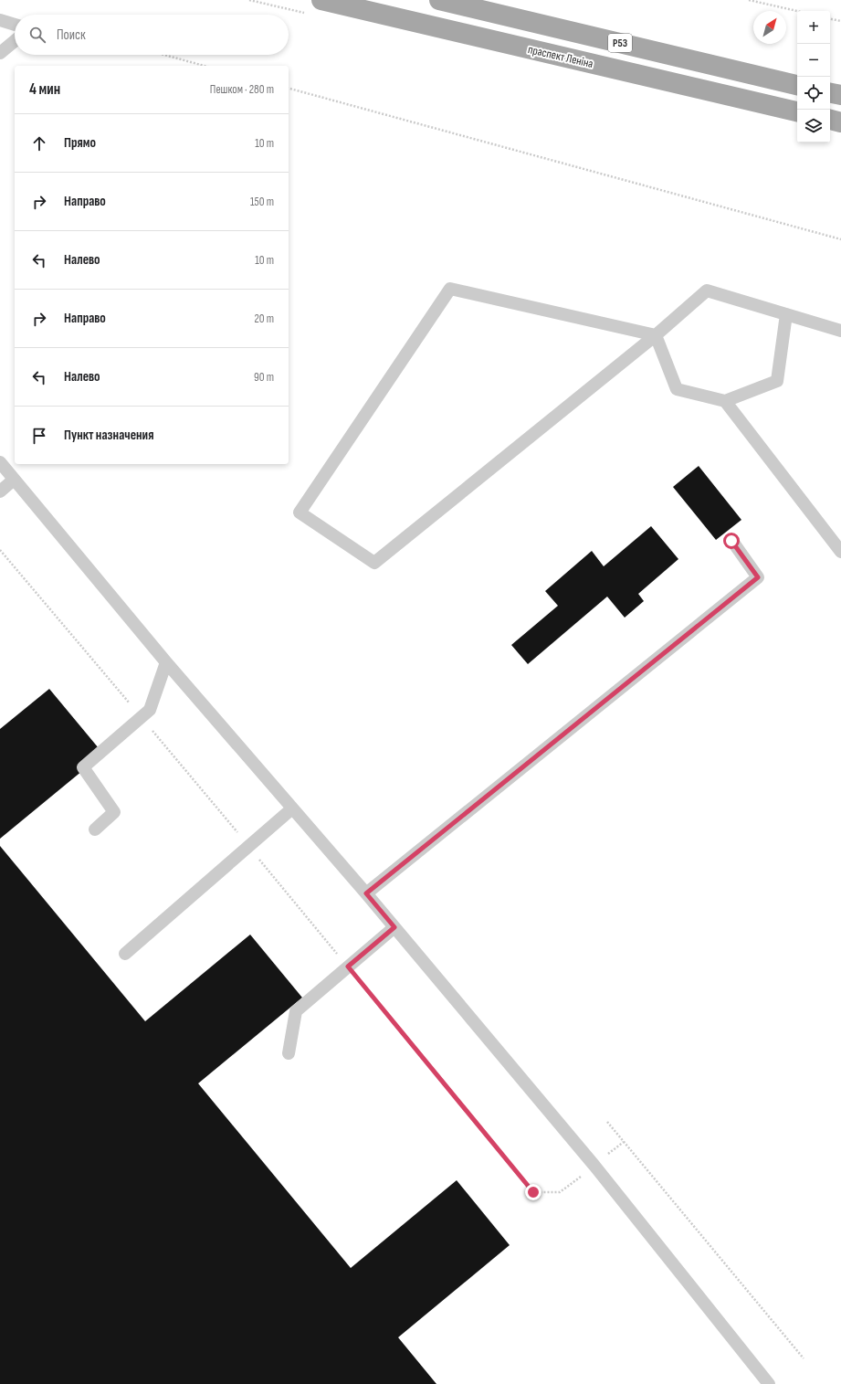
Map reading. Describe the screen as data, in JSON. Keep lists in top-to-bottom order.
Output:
{
  "streets": {
    "main road": ["Р53", "праспект Леніна"]
  },
  "north": "top right",
  "page": {
    "map_buttons": ["+", "−"],
    "search": "Поиск",
    "heading": ["4 мин", "Пешком · 280 m"],
    "list": [
      ["Прямо", "10 m"],
      ["Направо", "150 m"],
      ["Налево", "10 m"],
      ["Направо", "20 m"],
      ["Налево", "90 m"],
      "Пункт назначения"
    ]
  }
}
